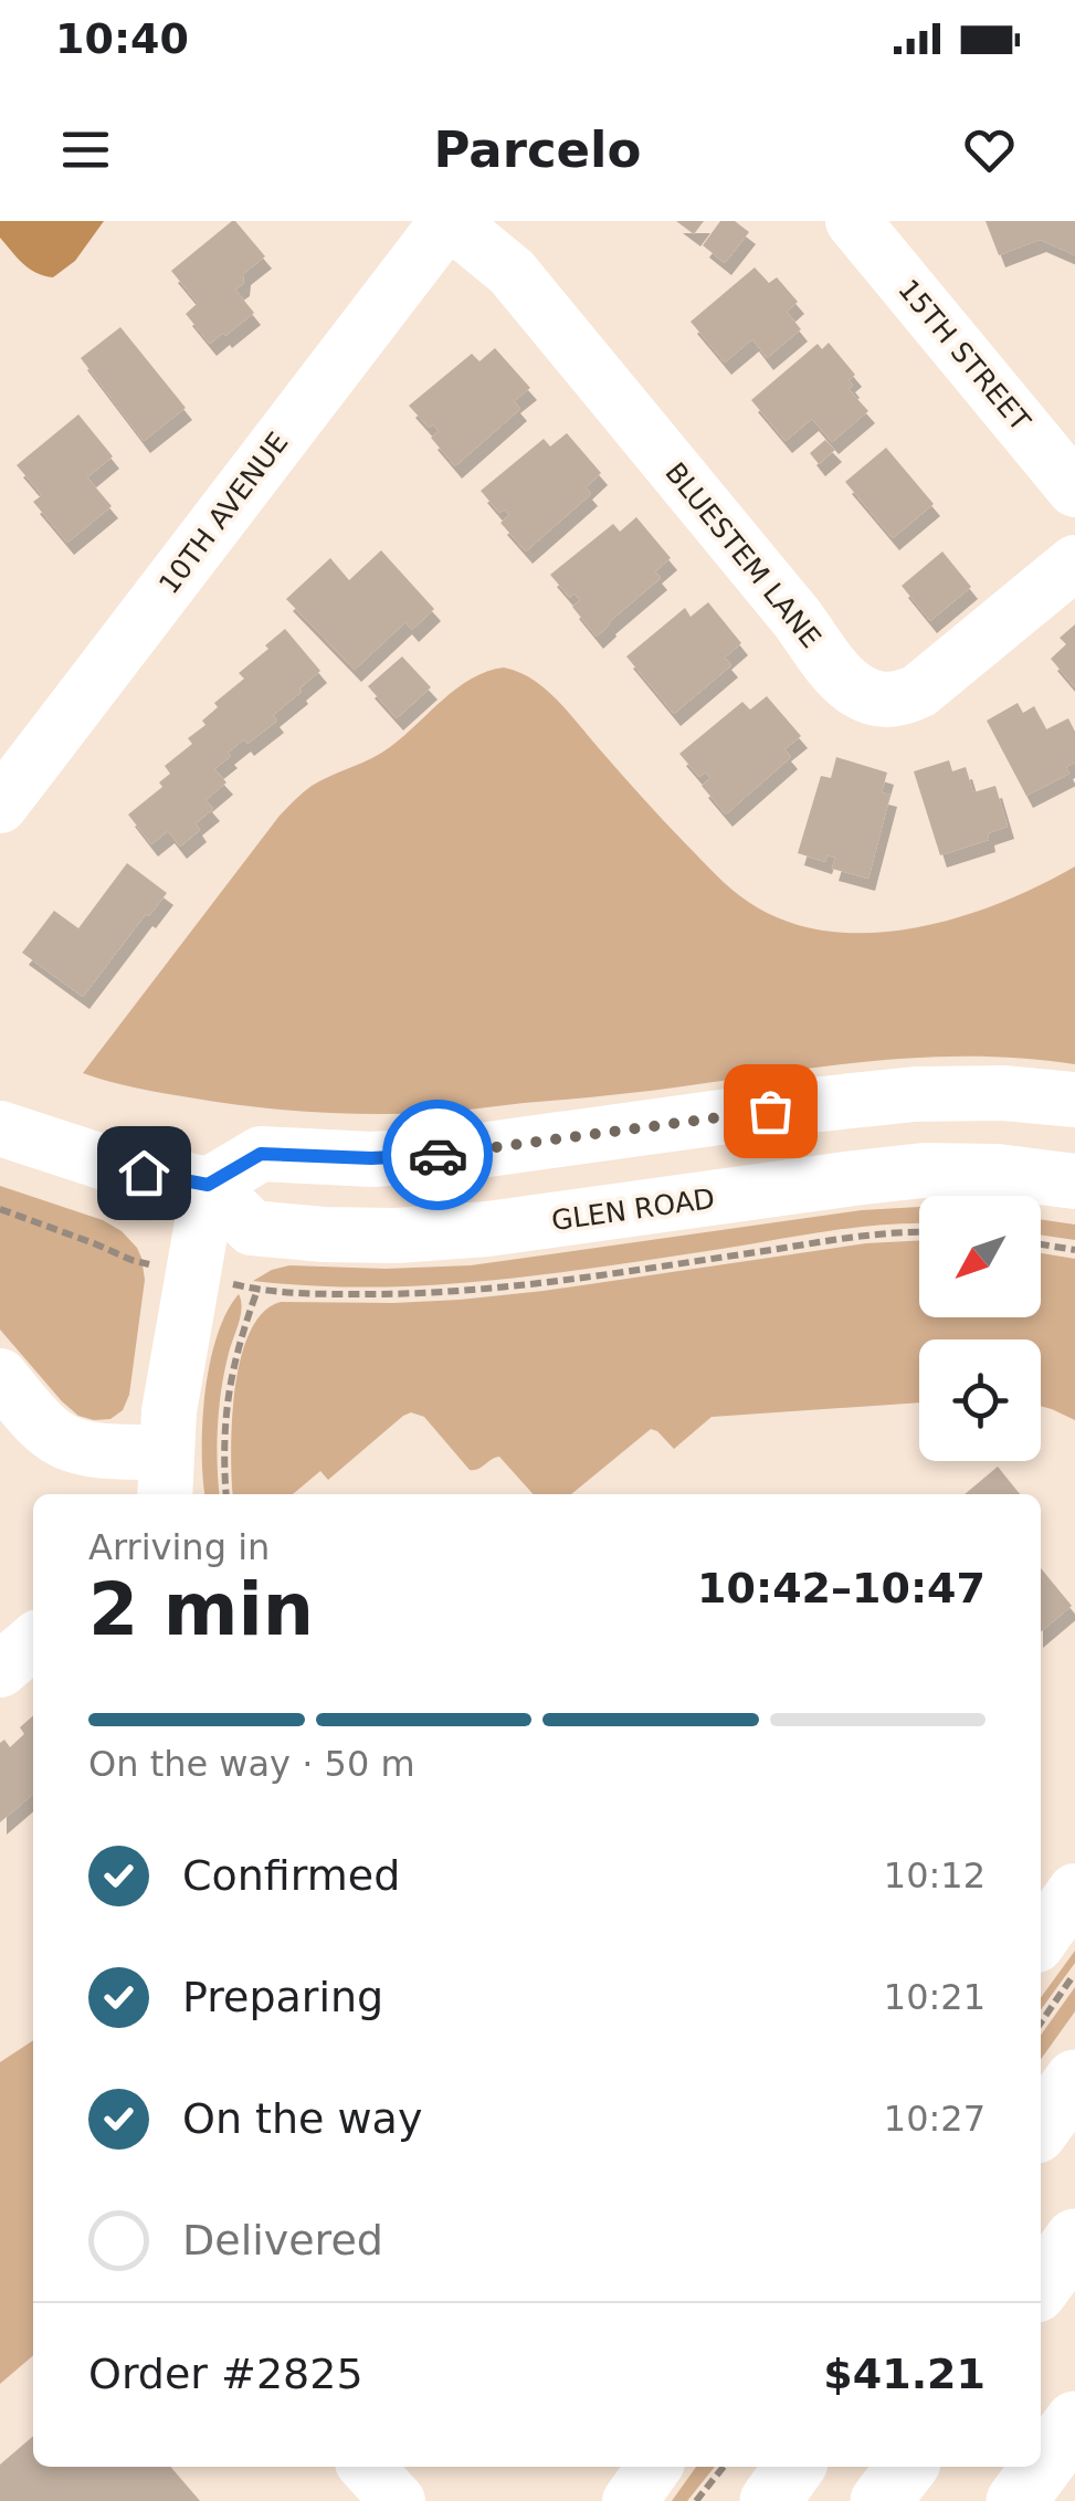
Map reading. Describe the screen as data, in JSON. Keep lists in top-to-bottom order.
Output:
{
  "streets": {
    "street": [
      "15TH STREET",
      "10TH AVENUE",
      "BLUESTEM LANE",
      "GLEN ROAD"
    ]
  },
  "crossings": [
    ["10TH AVENUE", "BLUESTEM LANE"]
  ],
  "north": "bottom left",
  "page": {
    "status": "10:40",
    "header": "Parcelo",
    "heading": ["2 min", "Arriving in", "10:42–10:47"],
    "panel": ["Order #2825", "$41.21"],
    "bar": "On the way · 50 m",
    "list": [
      ["Confirmed", "10:12"],
      ["Preparing", "10:21"],
      ["On the way", "10:27"],
      "Delivered"
    ]
  }
}
